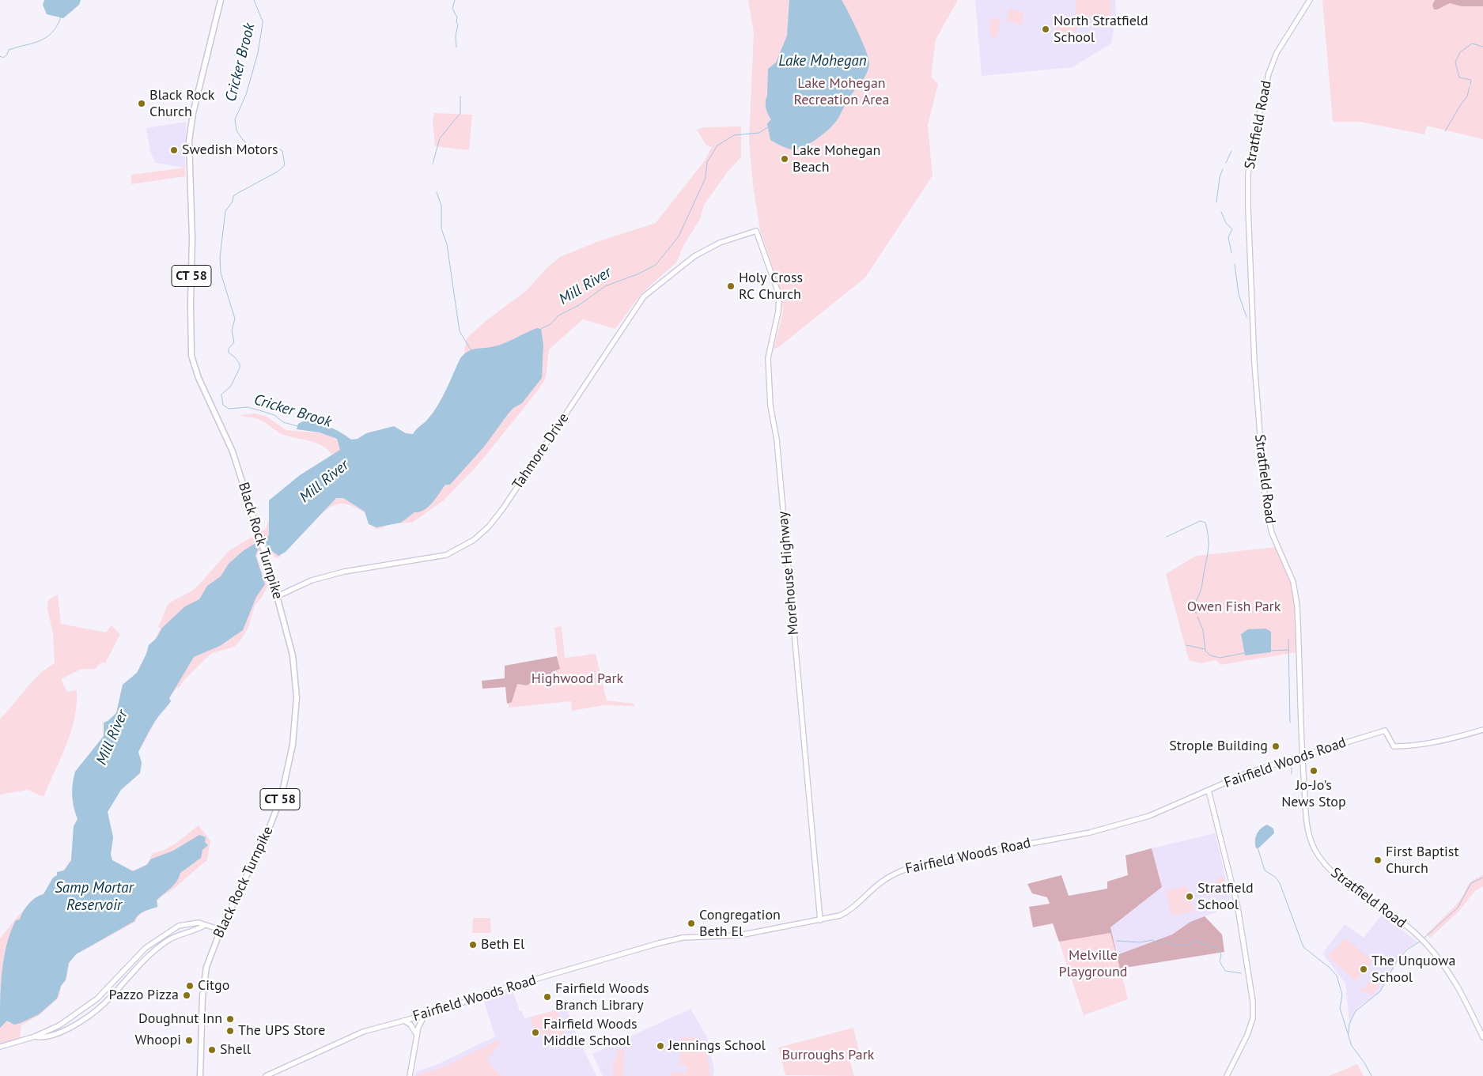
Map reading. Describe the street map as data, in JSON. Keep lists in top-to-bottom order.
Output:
{
  "streets": {
    "main road": [
      "Stratfield Road",
      "CT 58",
      "Tahmore Drive",
      "Black Rock Turnpike",
      "Morehouse Highway",
      "Fairfield Woods Road"
    ]
  },
  "crossings": [
    ["Stratfield Road", "Fairfield Woods Road"],
    ["Tahmore Drive", "Black Rock Turnpike"],
    ["Tahmore Drive", "Morehouse Highway"],
    ["Morehouse Highway", "Fairfield Woods Road"]
  ],
  "water": [
    "Lake Mohegan",
    "Cricker Brook",
    "Mill River",
    "Samp Mortar Reservoir"
  ],
  "parks": [
    "Lake Mohegan Recreation Area",
    "Owen Fish Park",
    "Highwood Park",
    "Melville Playground",
    "Burroughs Park"
  ],
  "places": [
    "North Stratfield School",
    "Black Rock Church",
    "Swedish Motors",
    "Lake Mohegan Beach",
    "Holy Cross RC Church",
    "Strople Building",
    "Jo-Jo's News Stop",
    "First Baptist Church",
    "Stratfield School",
    "Congregation Beth El",
    "Beth El",
    "The Unquowa School",
    "Citgo",
    "Pazzo Pizza",
    "Fairfield Woods Branch Library",
    "Doughnut Inn",
    "The UPS Store",
    "Fairfield Woods Middle School",
    "Whoopi",
    "Jennings School",
    "Shell"
  ]
}
